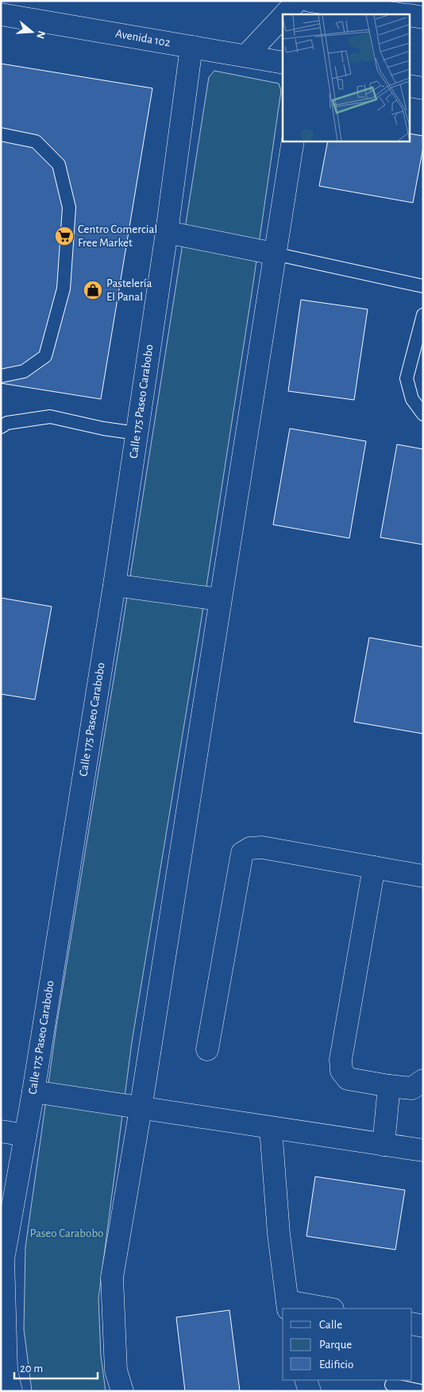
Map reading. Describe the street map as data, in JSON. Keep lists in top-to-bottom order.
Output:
{
  "streets": {
    "street": ["Avenida 102", "Calle 175 Paseo Carabobo"]
  },
  "crossings": [
    ["Avenida 102", "Calle 175 Paseo Carabobo"]
  ],
  "parks": ["Paseo Carabobo"],
  "places": {
    "supermarket": ["Centro Comercial Free Market"],
    "shop": ["Pastelería El Panal"]
  },
  "legend": ["Calle", "Parque", "Edificio"],
  "scale_bar": "20 m",
  "north": "right"
}
